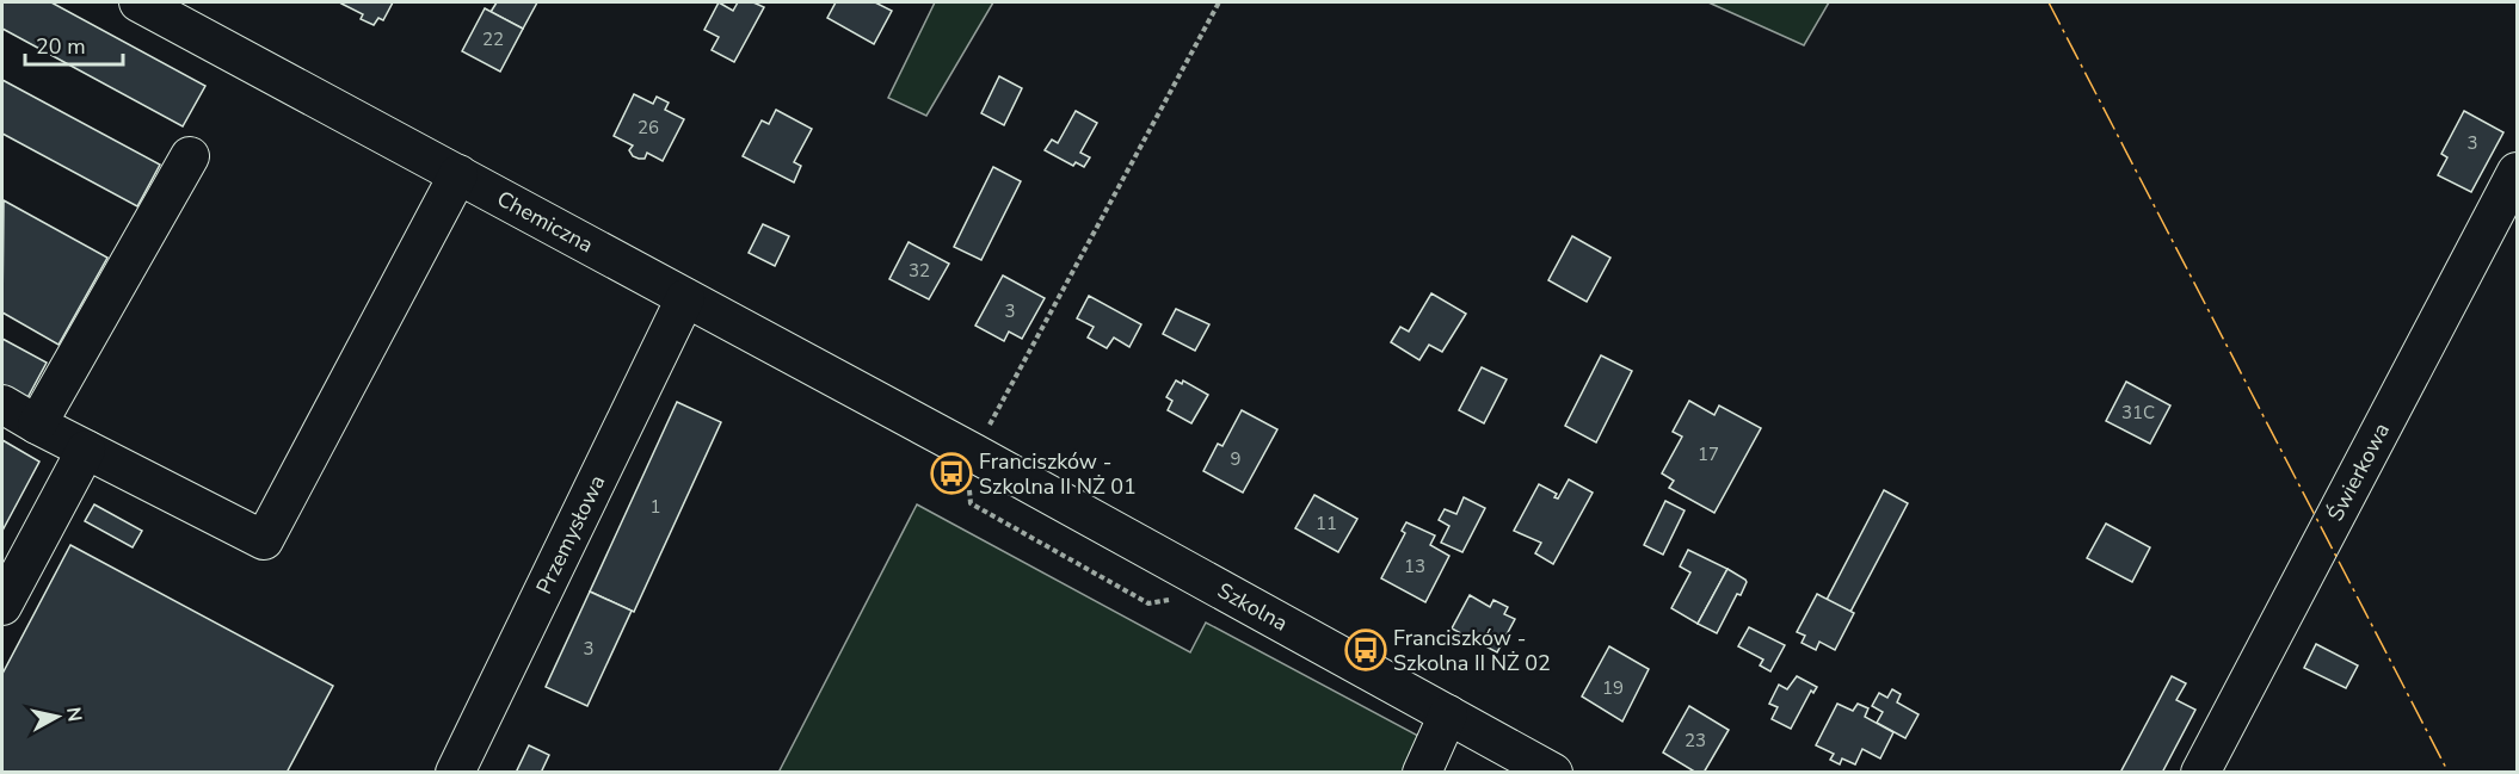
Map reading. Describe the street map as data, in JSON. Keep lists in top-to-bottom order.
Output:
{
  "streets": {
    "street": [
      "Chemiczna",
      "Świerkowa",
      "Przemysłowa",
      "Szkolna"
    ]
  },
  "crossings": [
    ["Chemiczna", "Przemysłowa"],
    ["Chemiczna", "Szkolna"]
  ],
  "places": {
    "bus stop": ["Franciszków - Szkolna II NŻ 01", "Franciszków - Szkolna II NŻ 02"]
  },
  "house_numbers": [
    "22",
    "26",
    "3",
    "32",
    "3",
    "31C",
    "17",
    "9",
    "1",
    "11",
    "13",
    "3",
    "19",
    "23"
  ],
  "scale_bar": "20 m",
  "north": "right"
}
